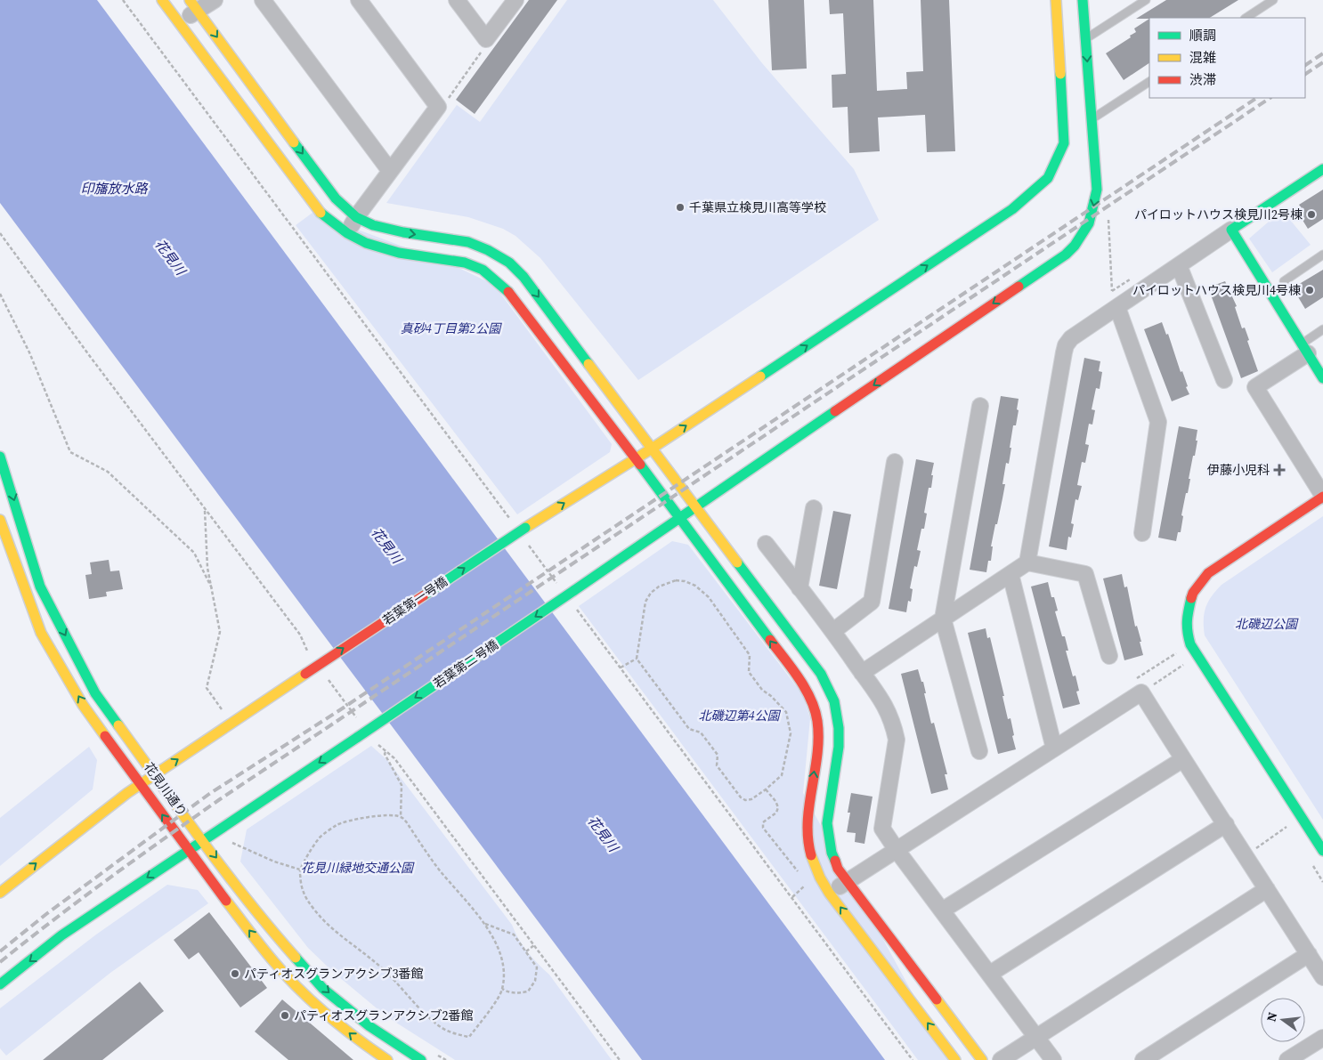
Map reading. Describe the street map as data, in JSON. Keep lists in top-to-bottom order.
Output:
{
  "streets": {
    "street": ["若葉第一号橋", "若葉第二号橋", "花見川通り"]
  },
  "crossings": [
    ["若葉第一号橋", "花見川通り"],
    ["若葉第二号橋", "花見川通り"]
  ],
  "one_way": ["若葉第一号橋", "若葉第二号橋"],
  "water": ["印旛放水路", "花見川"],
  "parks": [
    "真砂4丁目第2公園",
    "北磯辺公園",
    "北磯辺第4公園",
    "花見川緑地交通公園"
  ],
  "places": {
    "other": [
      "千葉県立検見川高等学校",
      "パイロットハウス検見川2号棟",
      "パイロットハウス検見川4号棟",
      "パティオスグランアクシブ3番館",
      "パティオスグランアクシブ2番館"
    ],
    "health": ["伊藤小児科"]
  },
  "legend": ["順調", "混雑", "渋滞"],
  "north": "left"
}
